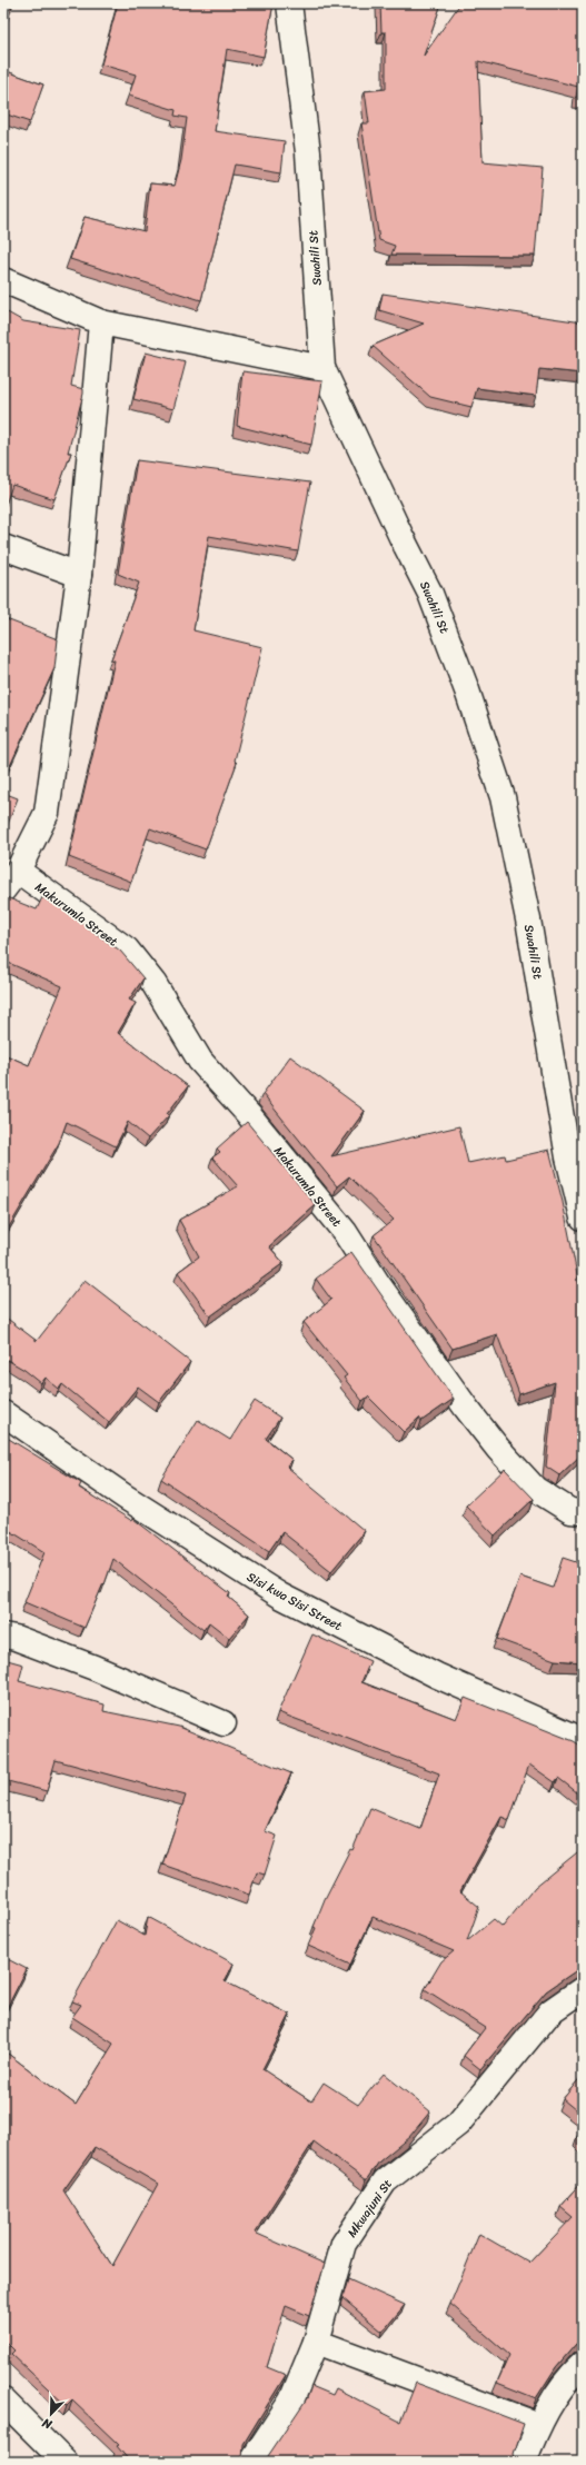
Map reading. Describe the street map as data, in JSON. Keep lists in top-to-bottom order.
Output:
{
  "streets": {
    "street": [
      "Swahili St",
      "Makurumla Street",
      "Sisi kwa Sisi Street",
      "Mkwajuni St"
    ]
  },
  "north": "bottom left"
}
